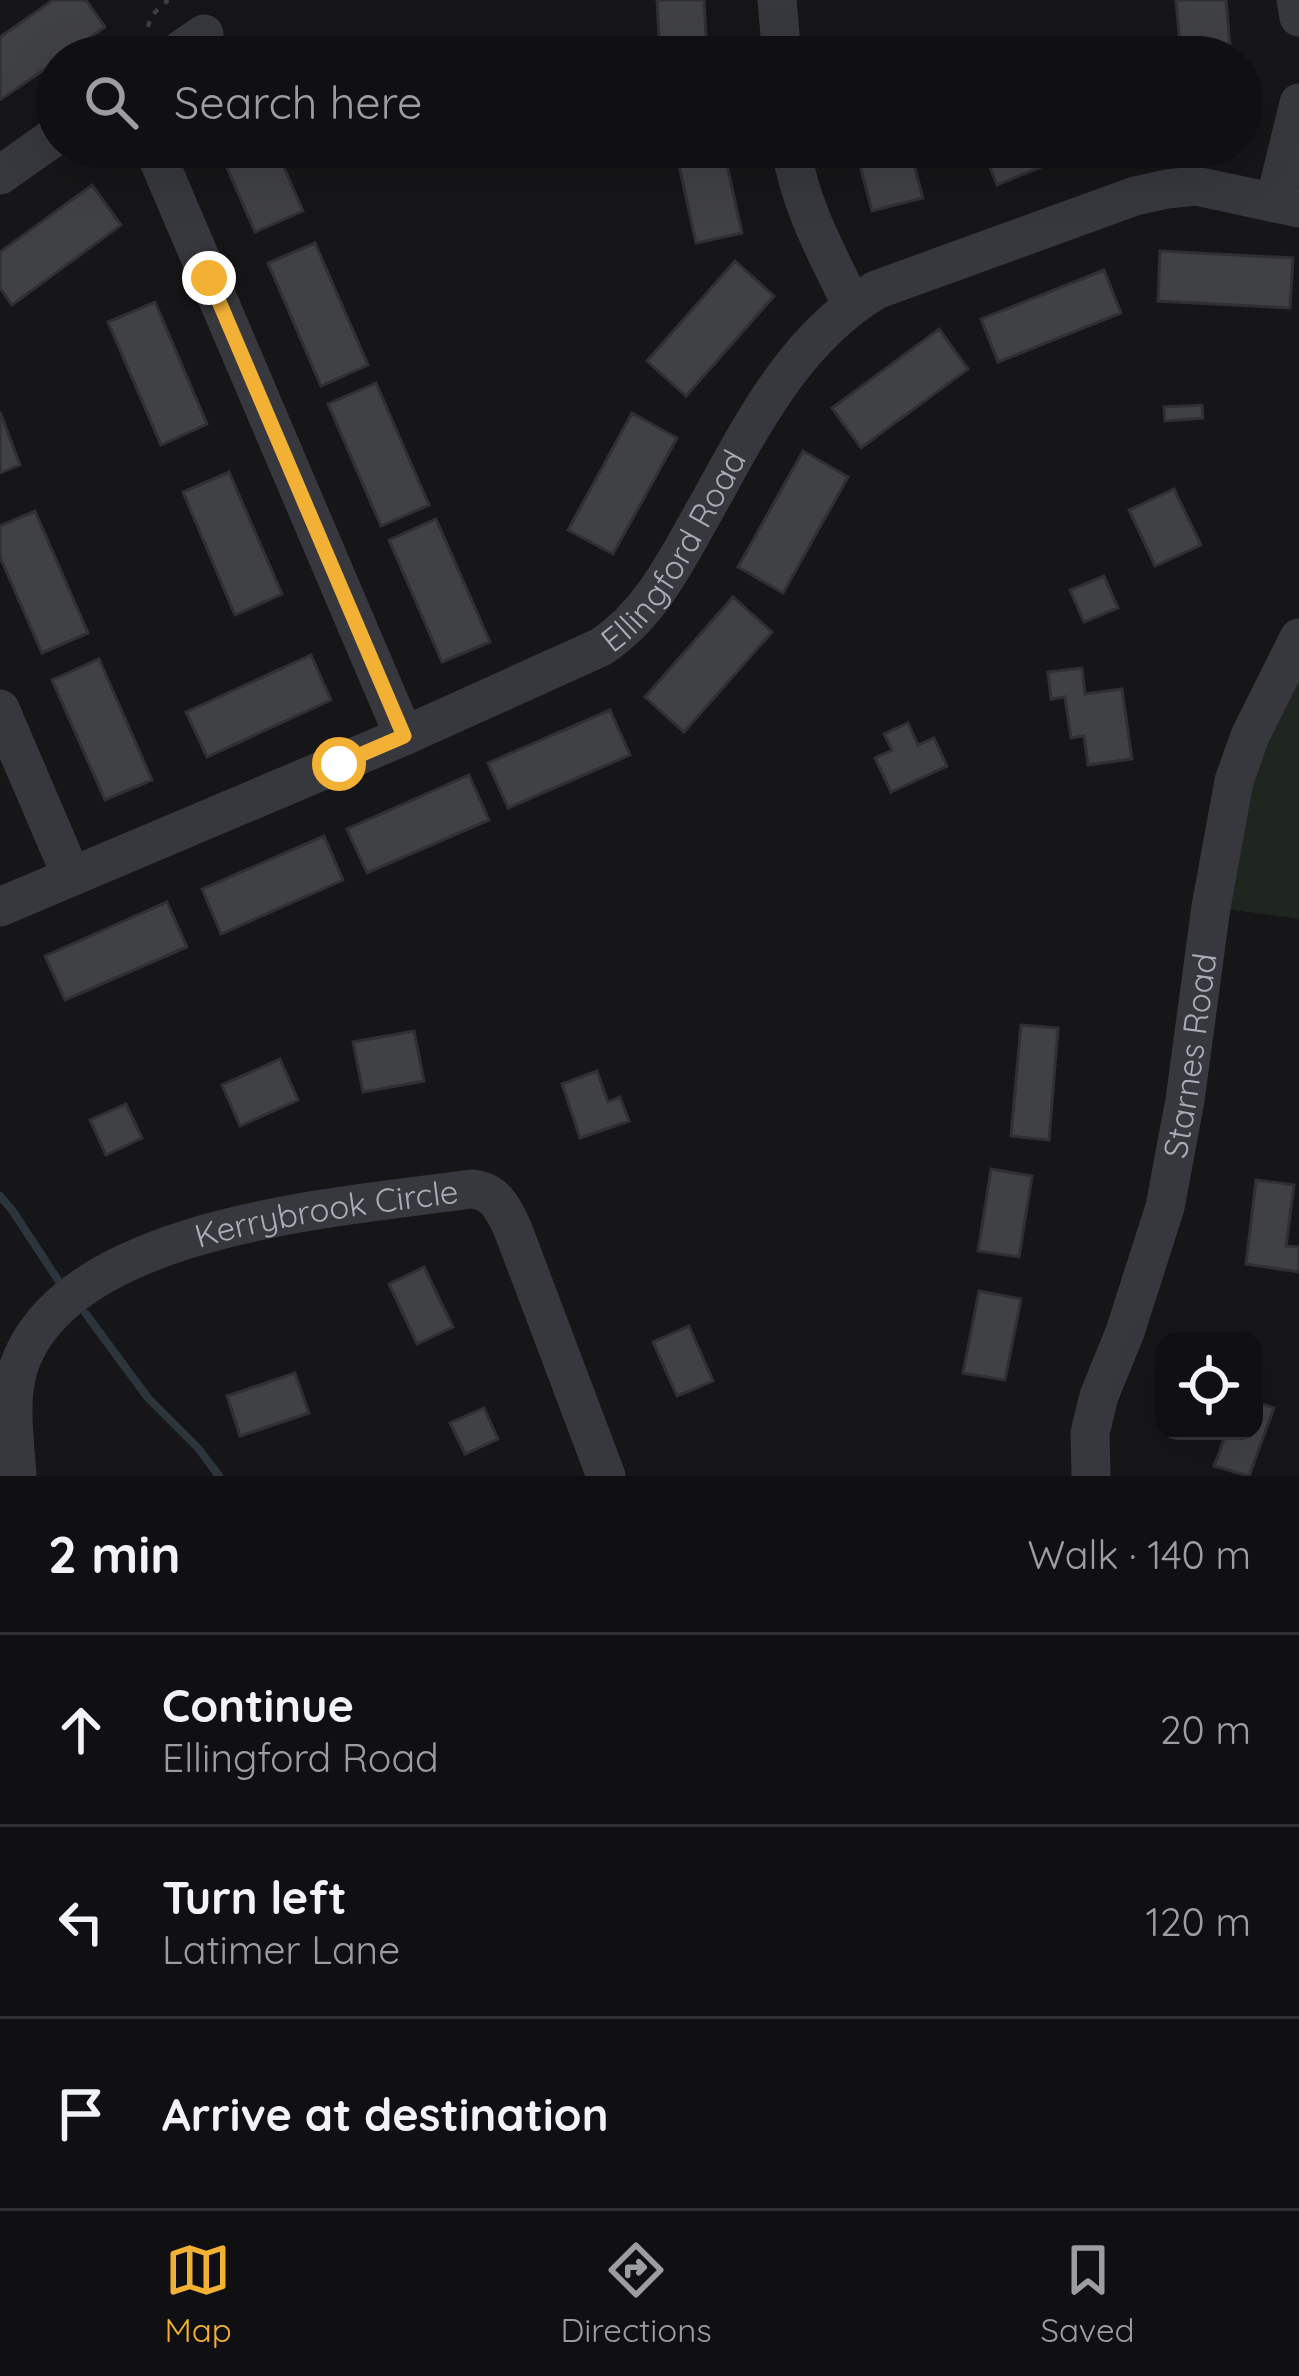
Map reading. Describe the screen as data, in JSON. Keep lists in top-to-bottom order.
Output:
{
  "streets": {
    "street": ["Ellingford Road", "Starnes Road", "Kerrybrook Circle"]
  },
  "page": {
    "search": "Search here",
    "heading": ["2 min", "Walk · 140 m"],
    "list": [
      ["Continue", "Ellingford Road", "20 m"],
      ["Turn left", "Latimer Lane", "120 m"],
      "Arrive at destination"
    ],
    "nav": ["Map", "Directions", "Saved"]
  }
}
